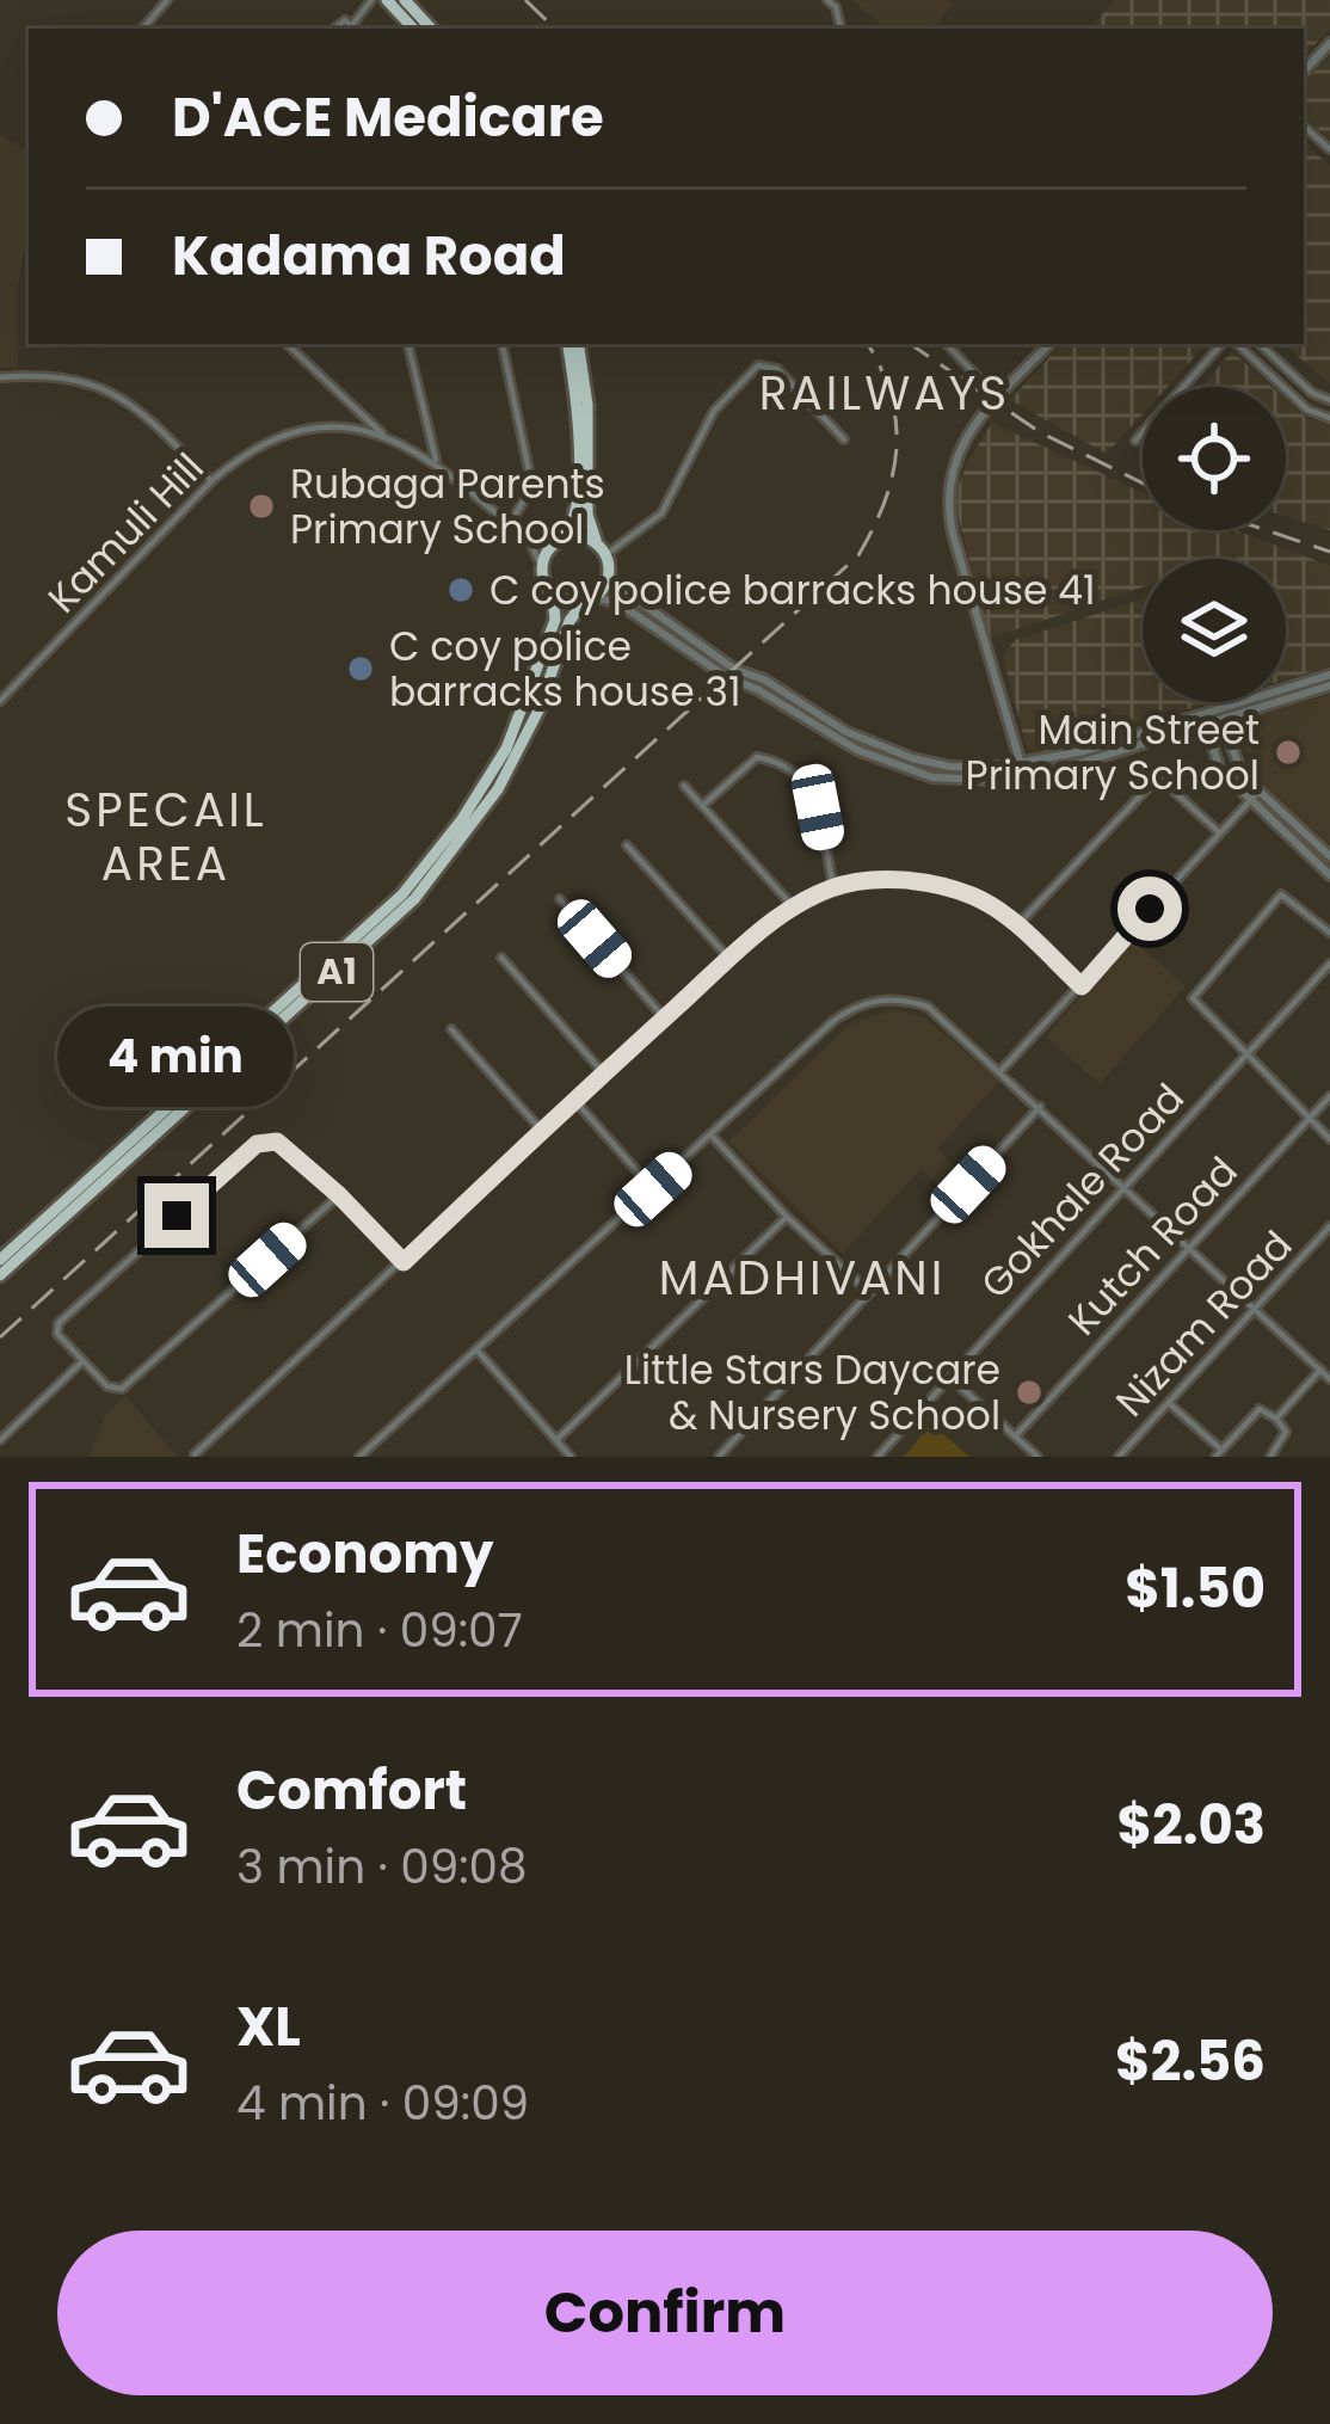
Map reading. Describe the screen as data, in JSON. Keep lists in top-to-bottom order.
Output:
{
  "streets": {
    "highway": ["A1"],
    "street": [
      "Kamuli Hill",
      "Gokhale Road",
      "Kutch Road",
      "Nizam Road"
    ]
  },
  "crossings": [
    ["Kamuli Hill", "A1"]
  ],
  "districts": ["RAILWAYS", "SPECAIL AREA", "MADHIVANI"],
  "places": [
    "Rubaga Parents Primary School",
    "C coy police barracks house 41",
    "C coy police barracks house 31",
    "Main Street Primary School",
    "Little Stars Daycare & Nursery School"
  ],
  "page": {
    "banner": ["D'ACE Medicare", "Kadama Road"],
    "bubble": "4 min",
    "list": [
      {
        "name": "Economy",
        "note": "2 min · 09:07",
        "value": "$1.50"
      },
      {
        "name": "Comfort",
        "note": "3 min · 09:08",
        "value": "$2.03"
      },
      {
        "name": "XL",
        "note": "4 min · 09:09",
        "value": "$2.56"
      }
    ],
    "buttons": "Confirm"
  }
}
